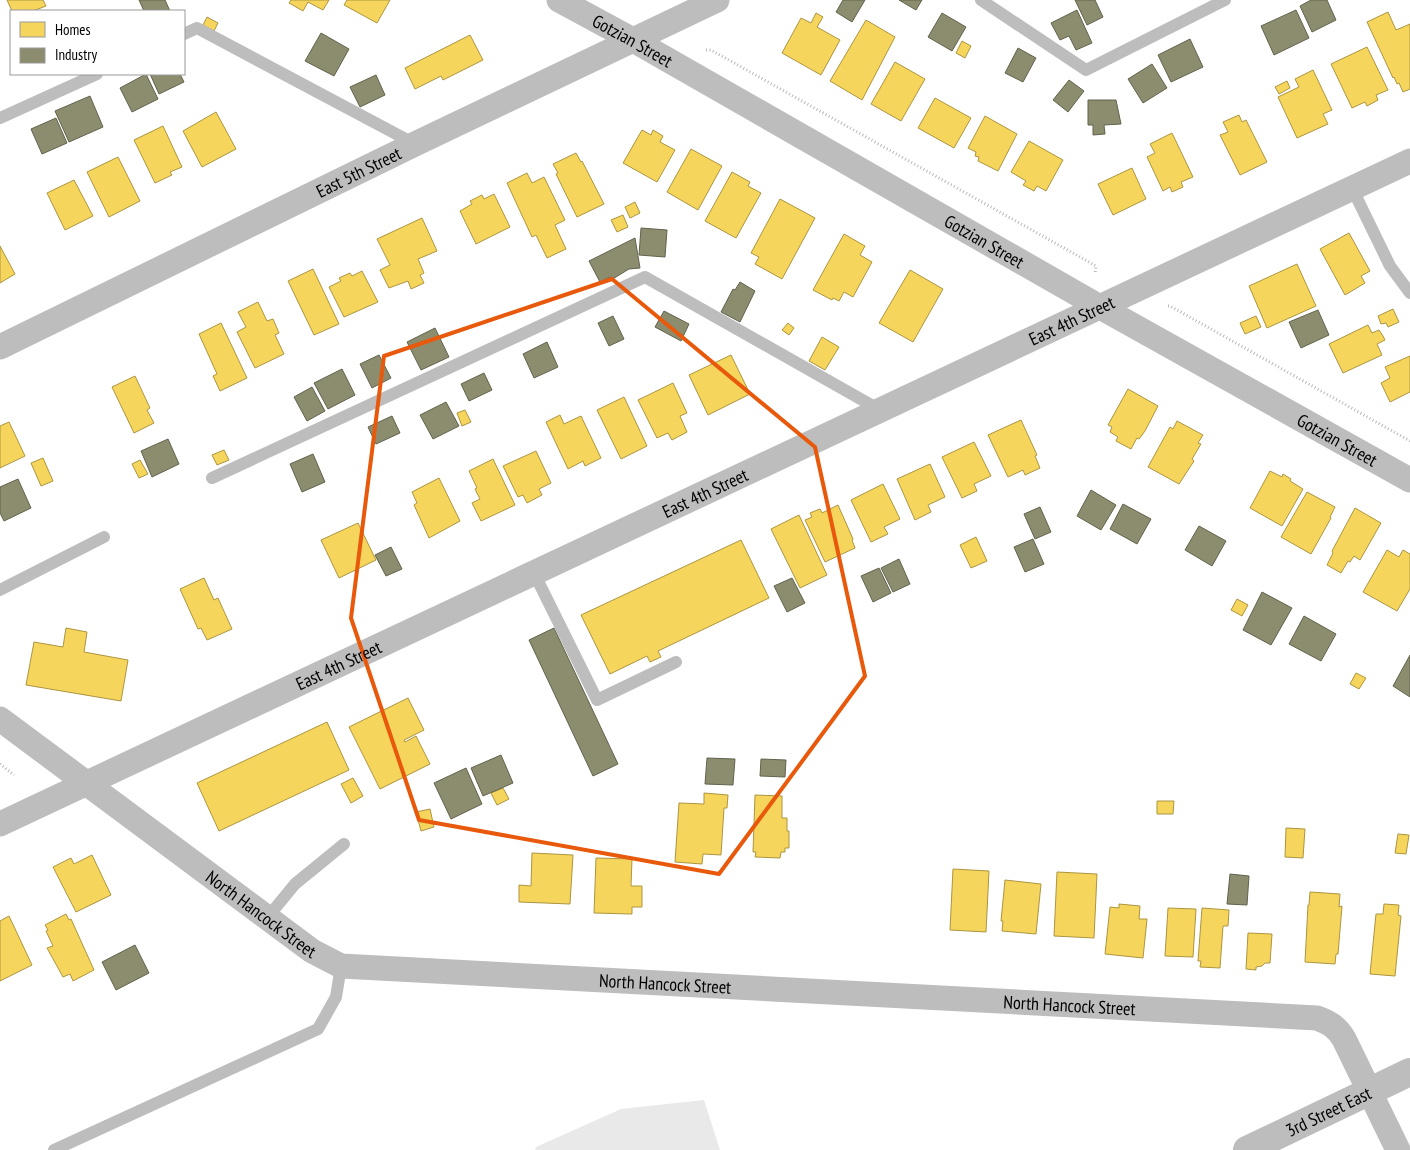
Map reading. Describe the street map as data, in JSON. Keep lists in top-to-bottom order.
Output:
{
  "streets": {
    "street": [
      "Gotzian Street",
      "East 5th Street",
      "East 4th Street",
      "North Hancock Street",
      "3rd Street East"
    ]
  },
  "crossings": [
    ["Gotzian Street", "East 5th Street"],
    ["Gotzian Street", "East 4th Street"],
    ["East 4th Street", "North Hancock Street"],
    ["North Hancock Street", "3rd Street East"]
  ],
  "legend": ["Homes", "Industry"]
}
